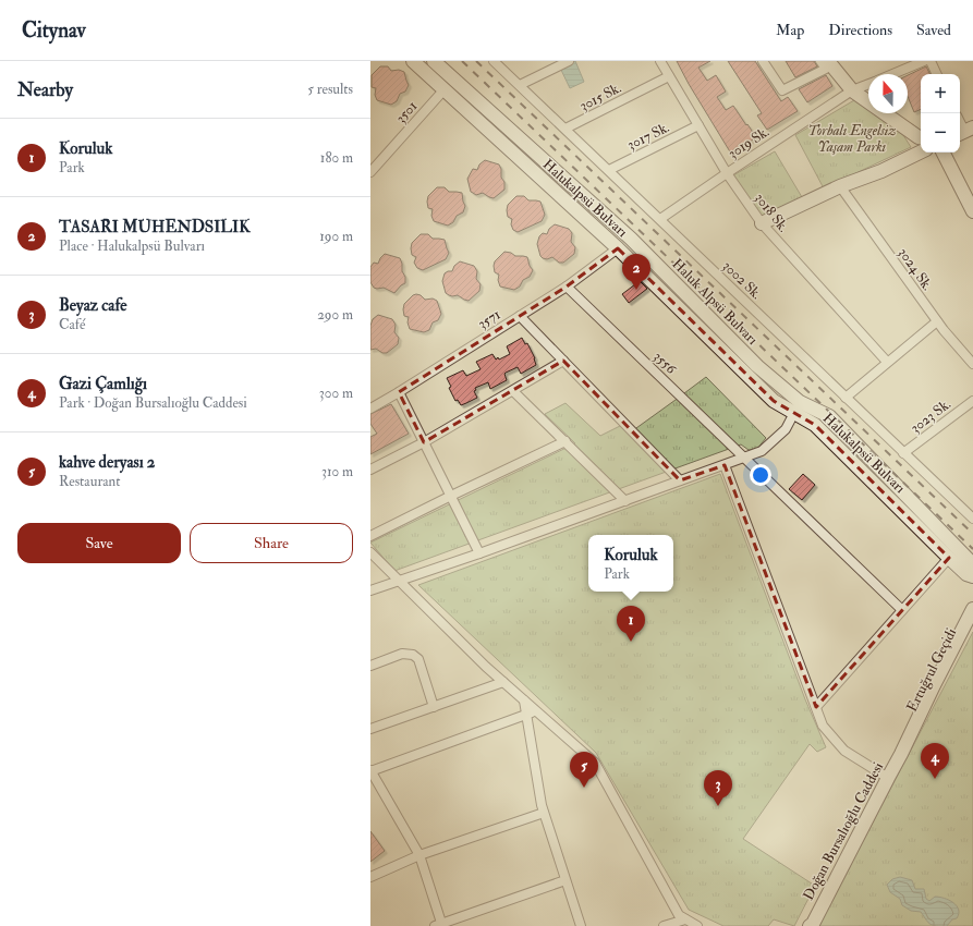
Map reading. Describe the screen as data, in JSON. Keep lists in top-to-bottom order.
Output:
{
  "streets": {
    "main road": [
      "Halukalpsü Bulvarı",
      "Haluk Alpsü Bulvarı",
      "Ertuğrul Geçidi",
      "Doğan Bursalıoğlu Caddesi"
    ],
    "street": [
      "3015 Sk.",
      "3501",
      "3017 Sk.",
      "3019 Sk.",
      "3018 Sk.",
      "3024 Sk.",
      "3002 Sk.",
      "3571",
      "3556",
      "3023 Sk."
    ]
  },
  "crossings": [
    ["3015 Sk.", "3018 Sk."],
    ["3015 Sk.", "3002 Sk."],
    ["3501", "Halukalpsü Bulvarı"],
    ["3017 Sk.", "3018 Sk."],
    ["3017 Sk.", "3002 Sk."],
    ["3019 Sk.", "3018 Sk."],
    ["3019 Sk.", "3002 Sk."],
    ["Halukalpsü Bulvarı", "Haluk Alpsü Bulvarı"],
    ["Halukalpsü Bulvarı", "3571"],
    ["3002 Sk.", "3023 Sk."],
    ["3571", "3556"],
    ["Ertuğrul Geçidi", "Doğan Bursalıoğlu Caddesi"]
  ],
  "parks": ["Torbalı Engelsiz Yaşam Parkı"],
  "north": "top",
  "page": {
    "header": "Citynav",
    "nav": ["Map", "Directions", "Saved"],
    "heading": ["Nearby", "5 results"],
    "map_buttons": ["+", "−"],
    "list": [
      {
        "mark": "1",
        "name": "Koruluk",
        "note": "Park",
        "value": "180 m"
      },
      {
        "mark": "2",
        "name": "TASARI MUHENDSILIK",
        "note": "Place · Halukalpsü Bulvarı",
        "value": "190 m"
      },
      {
        "mark": "3",
        "name": "Beyaz cafe",
        "note": "Café",
        "value": "290 m"
      },
      {
        "mark": "4",
        "name": "Gazi Çamlığı",
        "note": "Park · Doğan Bursalıoğlu Caddesi",
        "value": "300 m"
      },
      {
        "mark": "5",
        "name": "kahve deryası 2",
        "note": "Restaurant",
        "value": "310 m"
      }
    ],
    "pins": [
      "2",
      "1",
      "4",
      "5",
      "3"
    ],
    "buttons": ["Save", "Share"],
    "popup": ["Koruluk", "Park"]
  }
}
